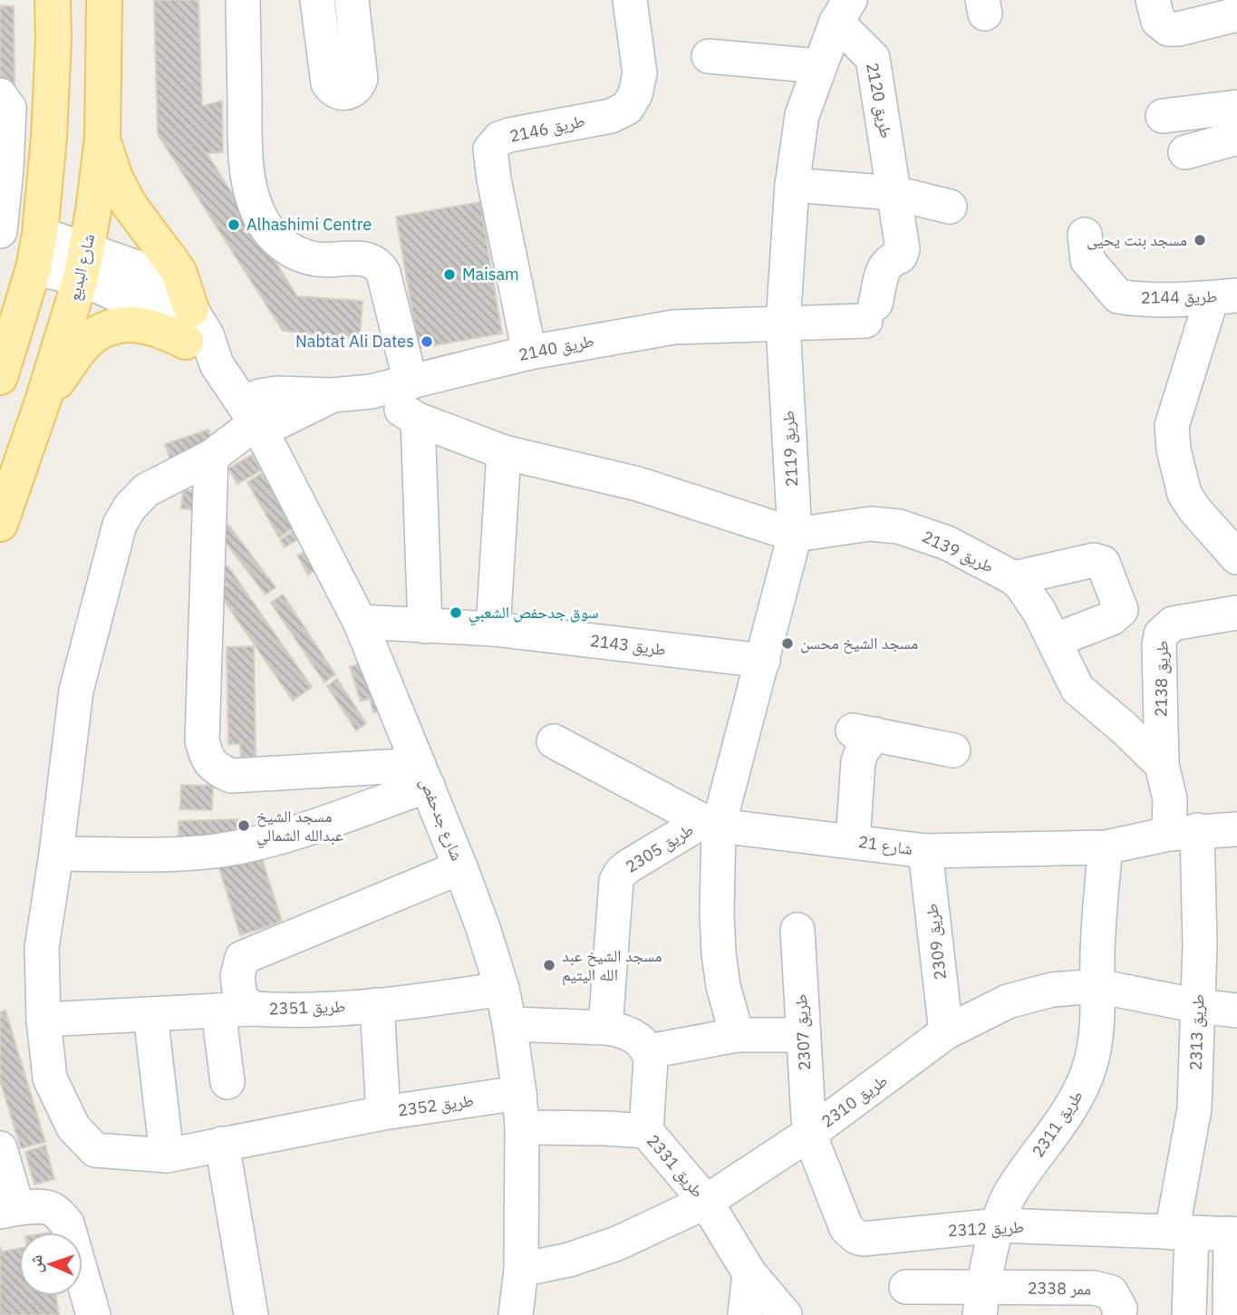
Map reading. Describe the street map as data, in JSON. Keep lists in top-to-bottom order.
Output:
{
  "streets": {
    "main road": ["شارع البديع"],
    "street": [
      "طريق 2120",
      "طريق 2146",
      "طريق 2144",
      "طريق 2140",
      "طريق 2119",
      "طريق 2139",
      "طريق 2143",
      "طريق 2138",
      "شارع جدحفص",
      "شارع 21",
      "طريق 2305",
      "طريق 2309",
      "طريق 2351",
      "طريق 2307",
      "طريق 2313",
      "طريق 2310",
      "طريق 2352",
      "طريق 2311",
      "طريق 2331",
      "طريق 2312",
      "ممر 2338"
    ]
  },
  "crossings": [
    ["طريق 2120", "طريق 2140"],
    ["طريق 2120", "طريق 2119"],
    ["طريق 2146", "طريق 2140"],
    ["شارع البديع", "شارع جدحفص"],
    ["طريق 2140", "طريق 2119"],
    ["طريق 2140", "شارع جدحفص"],
    ["طريق 2140", "طريق 2352"],
    ["طريق 2119", "طريق 2139"],
    ["طريق 2119", "طريق 2143"],
    ["طريق 2119", "شارع 21"],
    ["طريق 2119", "طريق 2305"],
    ["طريق 2139", "طريق 2138"],
    ["طريق 2143", "شارع جدحفص"],
    ["شارع جدحفص", "طريق 2351"],
    ["شارع جدحفص", "طريق 2310"],
    ["شارع جدحفص", "طريق 2352"],
    ["شارع جدحفص", "طريق 2331"],
    ["شارع 21", "طريق 2305"],
    ["شارع 21", "طريق 2309"],
    ["شارع 21", "طريق 2313"],
    ["شارع 21", "طريق 2311"],
    ["طريق 2309", "طريق 2310"],
    ["طريق 2351", "طريق 2352"],
    ["طريق 2307", "طريق 2310"],
    ["طريق 2307", "طريق 2312"],
    ["طريق 2313", "طريق 2310"],
    ["طريق 2313", "طريق 2312"],
    ["طريق 2310", "طريق 2311"],
    ["طريق 2310", "طريق 2331"],
    ["طريق 2310", "طريق 2312"],
    ["طريق 2311", "طريق 2312"],
    ["طريق 2311", "ممر 2338"]
  ],
  "places": [
    "Alhashimi Centre",
    "مسجد بنت يحيى",
    "Maisam",
    "Nabtat Ali Dates",
    "سوق جدحفص الشعبي",
    "مسجد الشيخ محسن",
    "مسجد الشيخ عبدالله الشمالي",
    "مسجد الشيخ عبد الله اليتيم"
  ],
  "north": "left"
}
